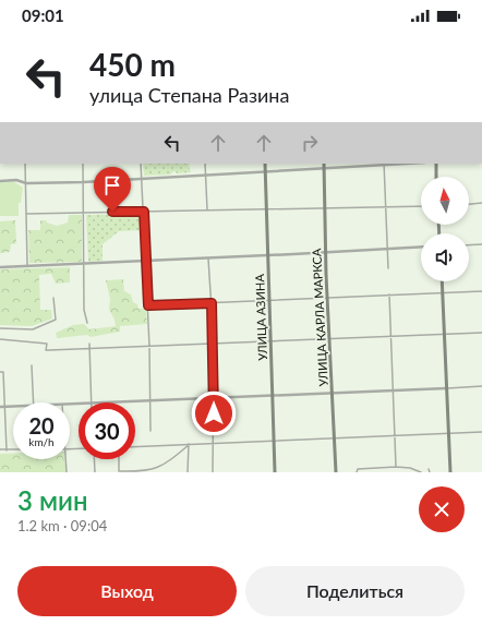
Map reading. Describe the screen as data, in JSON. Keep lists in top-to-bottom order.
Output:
{
  "streets": {
    "main road": ["УЛИЦА АЗИНА", "УЛИЦА КАРЛА МАРКСА"]
  },
  "north": "top",
  "page": {
    "status": "09:01",
    "turn": ["450 m", "улица Степана Разина"],
    "speed": "20 km/h",
    "limit": "30",
    "heading": ["3 мин", "1.2 km · 09:04"],
    "buttons": ["Выход", "Поделиться"]
  }
}
